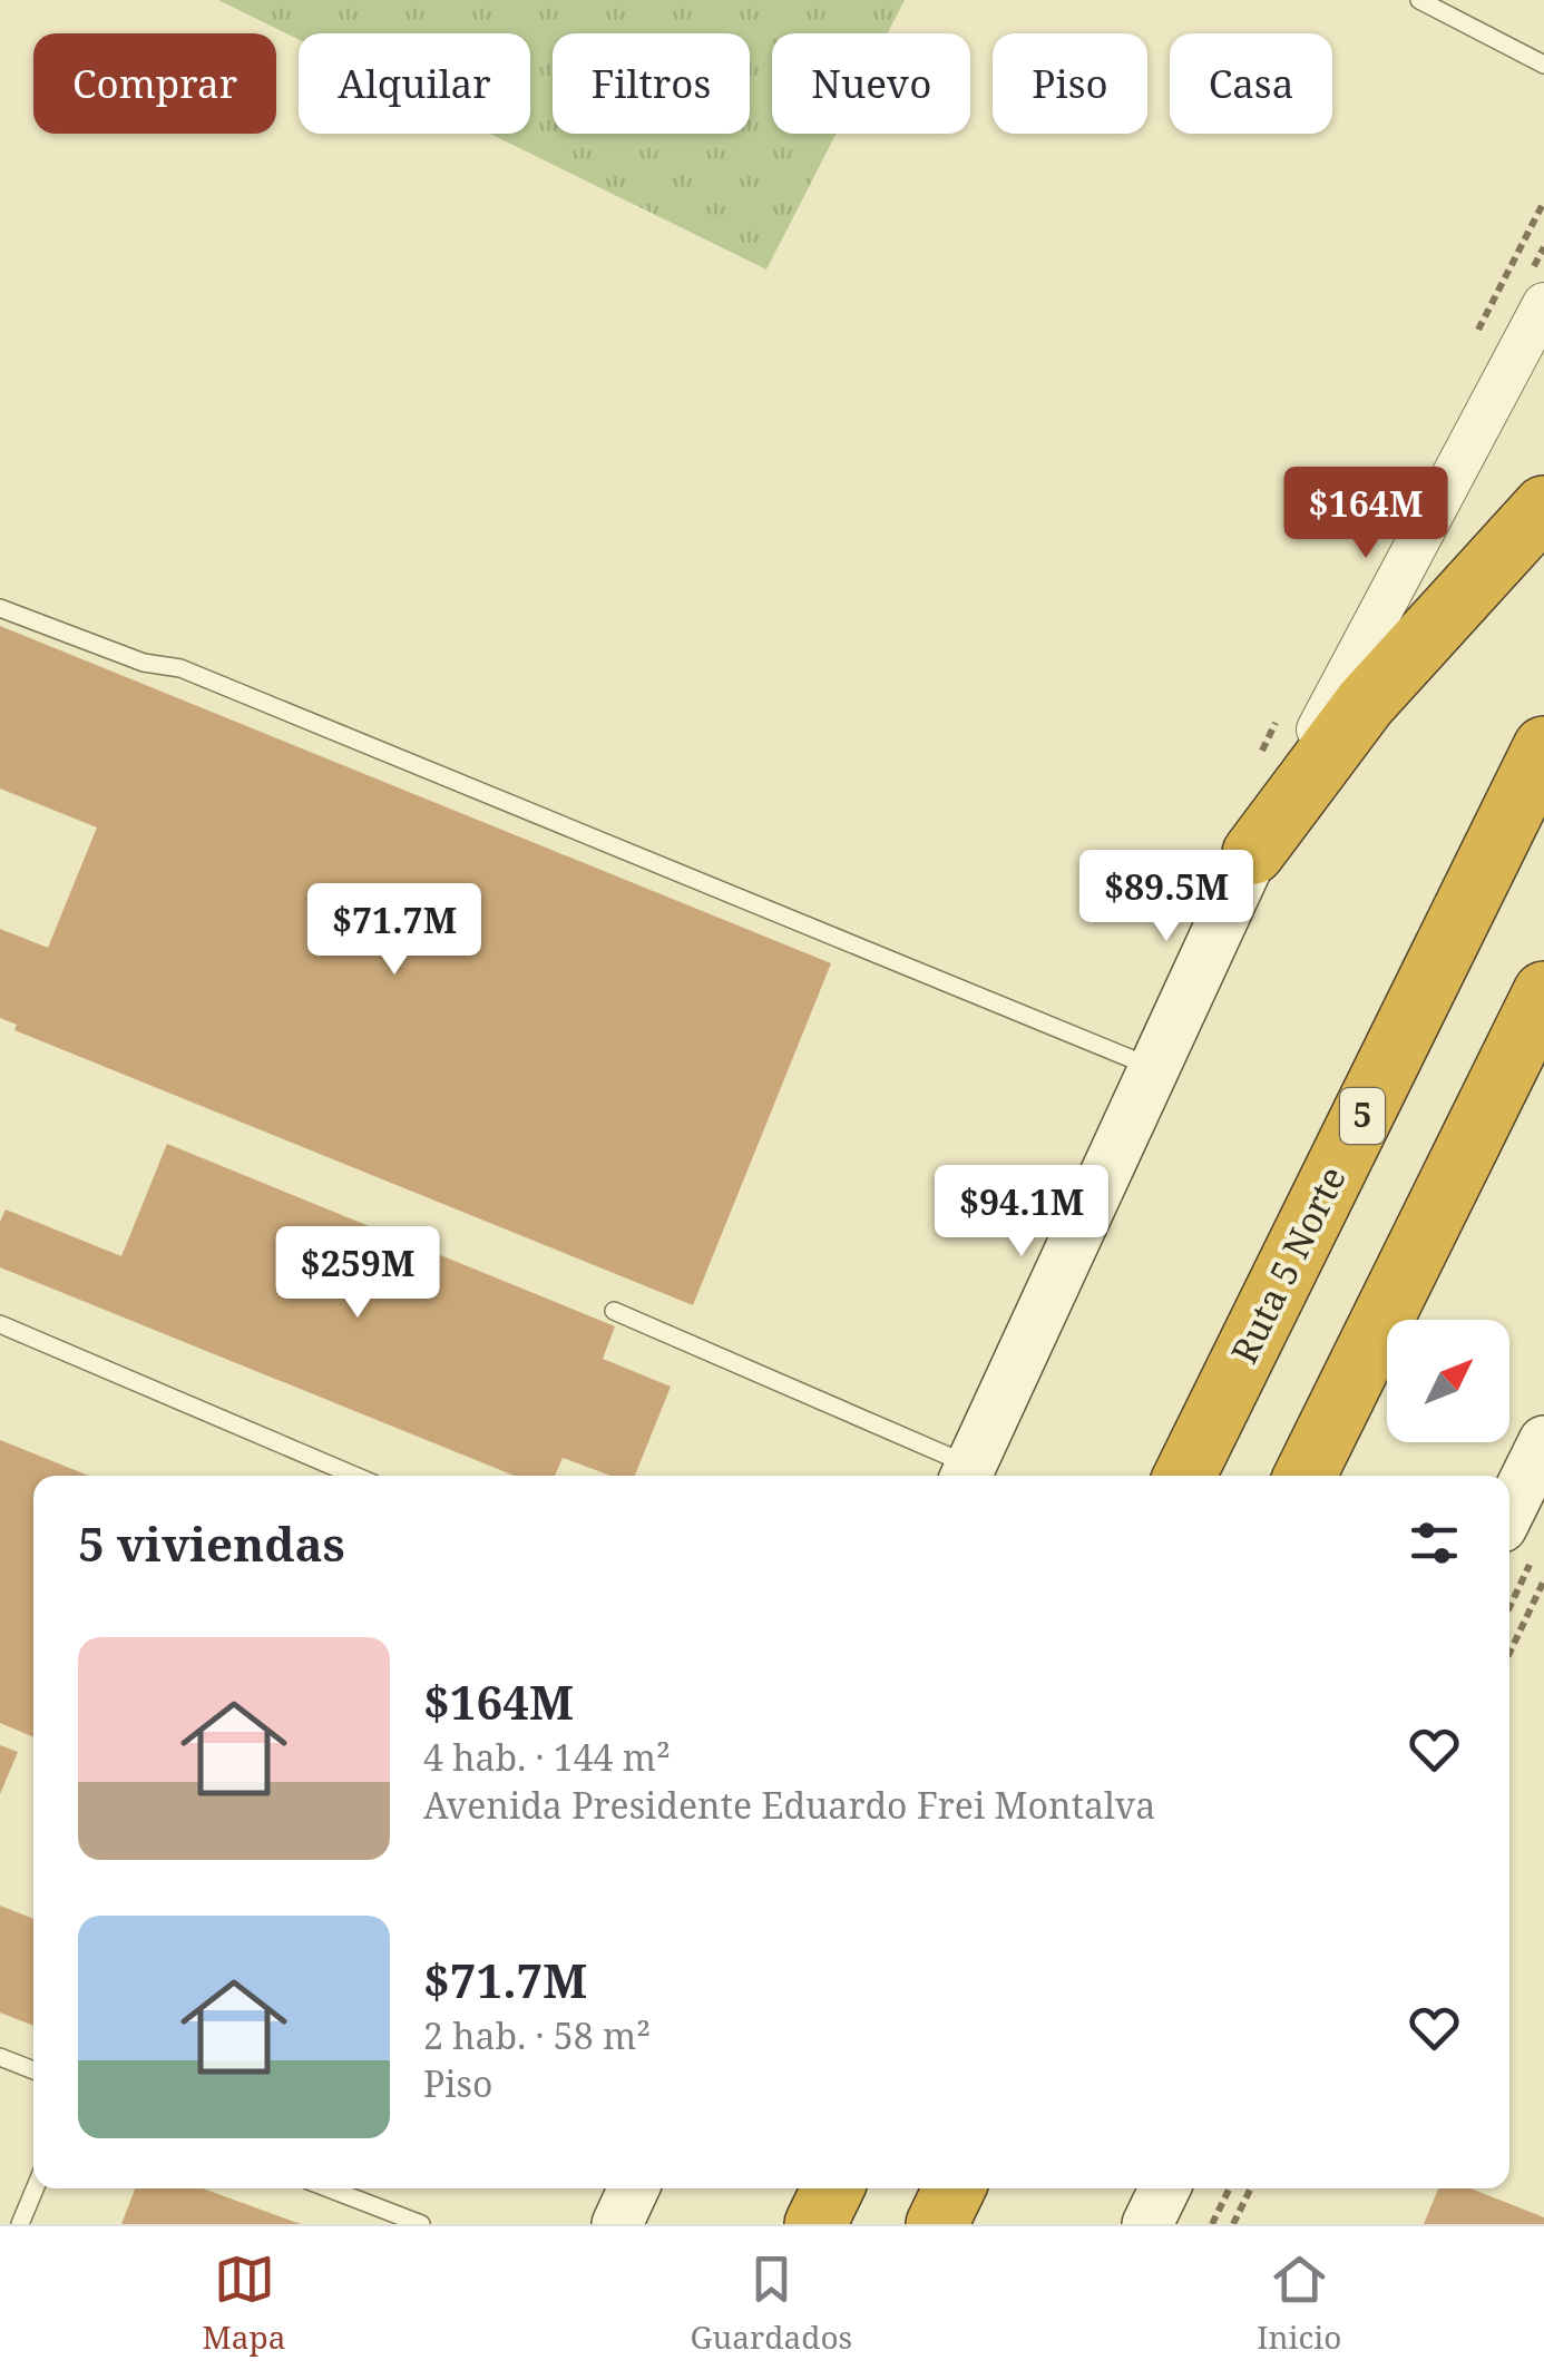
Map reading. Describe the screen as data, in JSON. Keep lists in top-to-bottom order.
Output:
{
  "streets": {
    "highway": ["5", "Ruta 5 Norte"]
  },
  "north": "top right",
  "page": {
    "chip": [
      "Comprar",
      "Alquilar",
      "Filtros",
      "Nuevo",
      "Piso",
      "Casa"
    ],
    "price": [
      "$164M",
      "$89.5M",
      "$71.7M",
      "$94.1M",
      "$259M"
    ],
    "heading": "5 viviendas",
    "list": [
      {
        "name": "$164M",
        "note": "4 hab. · 144 m² · Avenida Presidente Eduardo Frei Montalva"
      },
      {
        "name": "$71.7M",
        "note": "2 hab. · 58 m² · Piso"
      }
    ],
    "tabs": ["Mapa", "Guardados", "Inicio"]
  }
}
